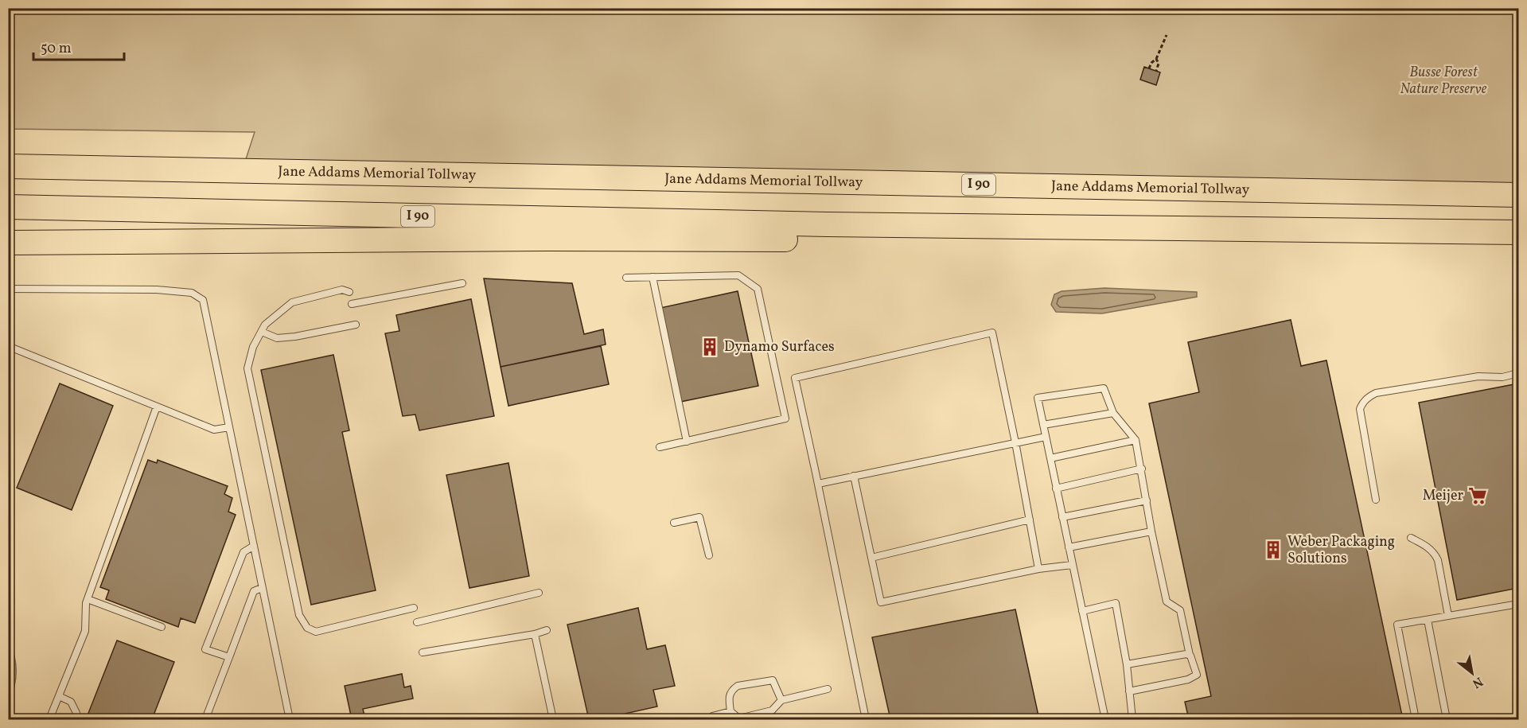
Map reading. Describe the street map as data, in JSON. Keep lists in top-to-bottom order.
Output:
{
  "streets": {
    "highway": ["Jane Addams Memorial Tollway", "I 90"]
  },
  "parks": ["Busse Forest Nature Preserve"],
  "places": {
    "building": ["Dynamo Surfaces", "Weber Packaging Solutions"],
    "supermarket": ["Meijer"]
  },
  "scale_bar": "50 m",
  "north": "bottom right"
}
